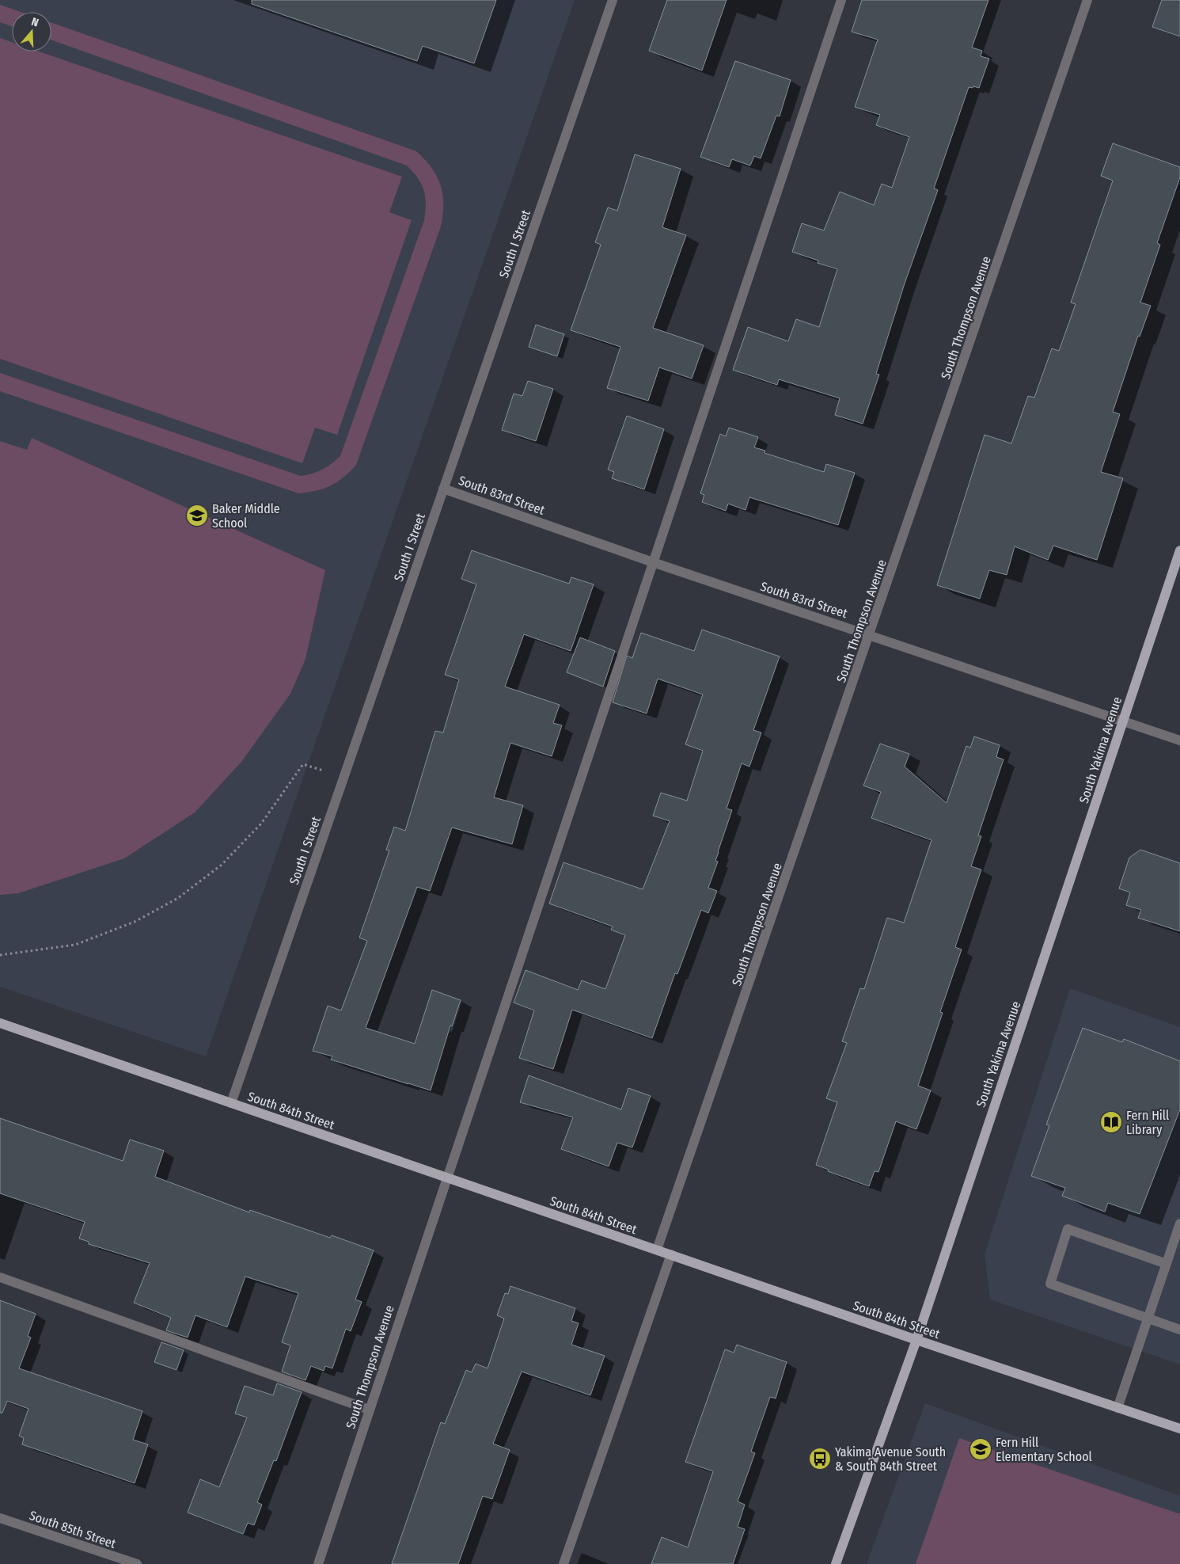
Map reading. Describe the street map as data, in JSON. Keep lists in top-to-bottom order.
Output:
{
  "streets": {
    "main road": ["South Yakima Avenue", "South 84th Street"],
    "street": [
      "South I Street",
      "South Thompson Avenue",
      "South 83rd Street",
      "South 85th Street"
    ]
  },
  "crossings": [
    ["South I Street", "South 83rd Street"],
    ["South I Street", "South 84th Street"],
    ["South Thompson Avenue", "South 83rd Street"],
    ["South Thompson Avenue", "South 84th Street"],
    ["South 83rd Street", "South Yakima Avenue"],
    ["South Yakima Avenue", "South 84th Street"]
  ],
  "places": {
    "school or university": ["Baker Middle School", "Fern Hill Elementary School"],
    "library": ["Fern Hill Library"],
    "bus stop": ["Yakima Avenue South & South 84th Street"]
  },
  "north": "top"
}
